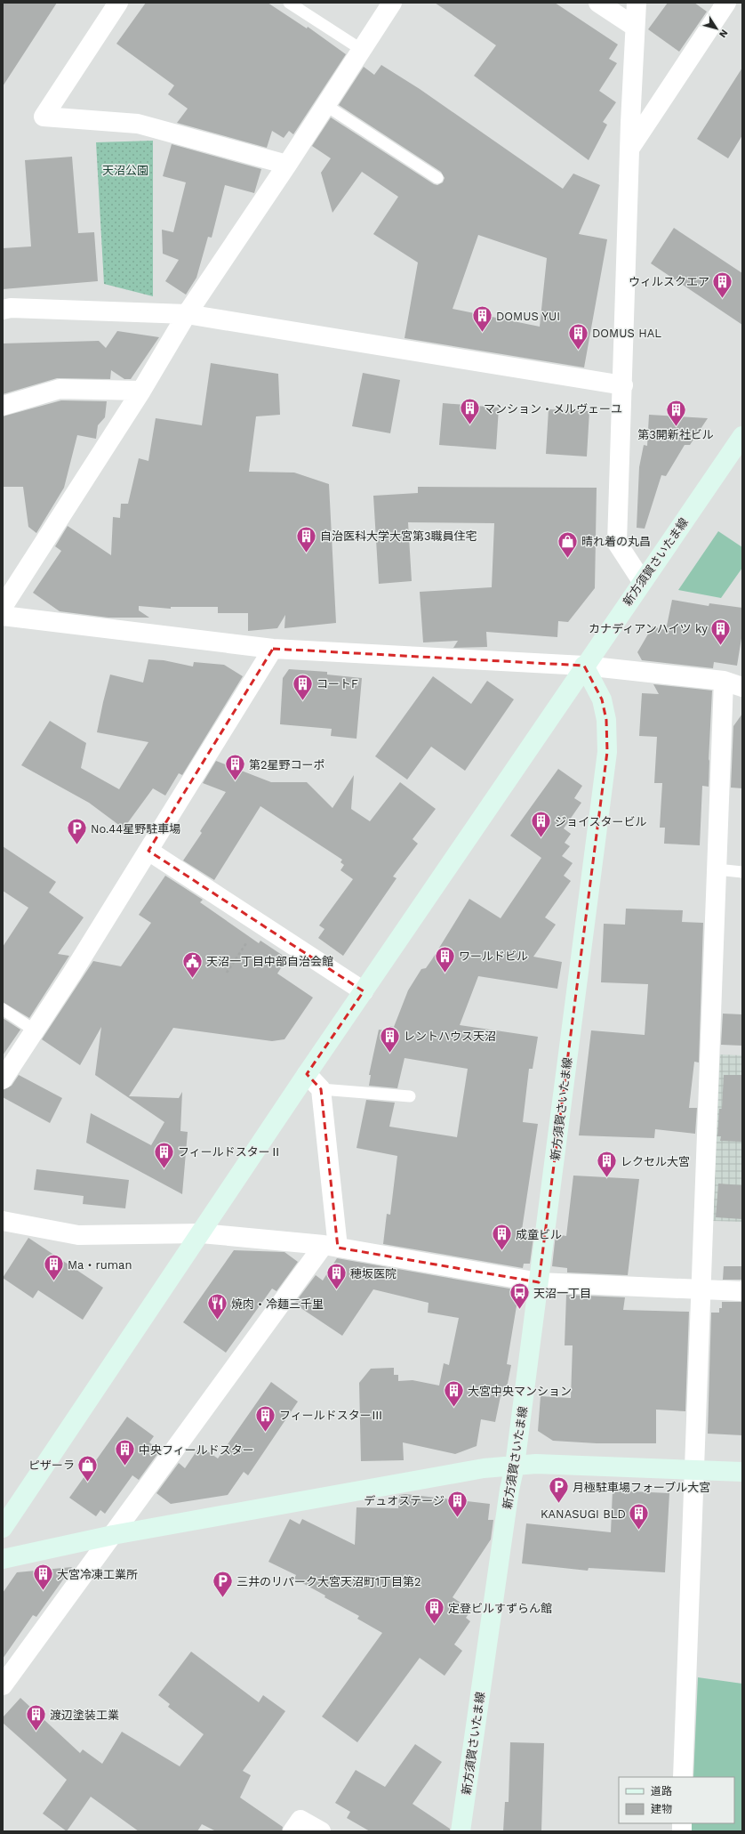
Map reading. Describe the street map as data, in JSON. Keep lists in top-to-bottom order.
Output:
{
  "streets": {
    "street": ["新方須賀さいたま線"]
  },
  "parks": ["天沼公園"],
  "places": {
    "building": [
      "ウィルスクエア",
      "DOMUS YUI",
      "DOMUS HAL",
      "マンション・メルヴェーユ",
      "第3開新社ビル",
      "自治医科大学大宮第3職員住宅",
      "カナディアンハイツ ky",
      "コートF",
      "第2星野コーポ",
      "ジョイスタービル",
      "ワールドビル",
      "レントハウス天沼",
      "フィールドスターⅡ",
      "レクセル大宮",
      "成童ビル",
      "Ma・ruman",
      "穂坂医院",
      "大宮中央マンション",
      "フィールドスターⅢ",
      "中央フィールドスター",
      "デュオステージ",
      "KANASUGI BLD",
      "大宮冷凍工業所",
      "定登ビルすずらん館",
      "渡辺塗装工業"
    ],
    "shop": ["晴れ着の丸昌", "ピザーラ"],
    "parking": ["No.44星野駐車場", "月極駐車場フォーブル大宮", "三井のリパーク大宮天沼町1丁目第2"],
    "public building": ["天沼一丁目中部自治会館"],
    "bus stop": ["天沼一丁目"],
    "restaurant": ["焼肉・冷麺三千里"]
  },
  "legend": ["道路", "建物"],
  "north": "bottom right"
}
